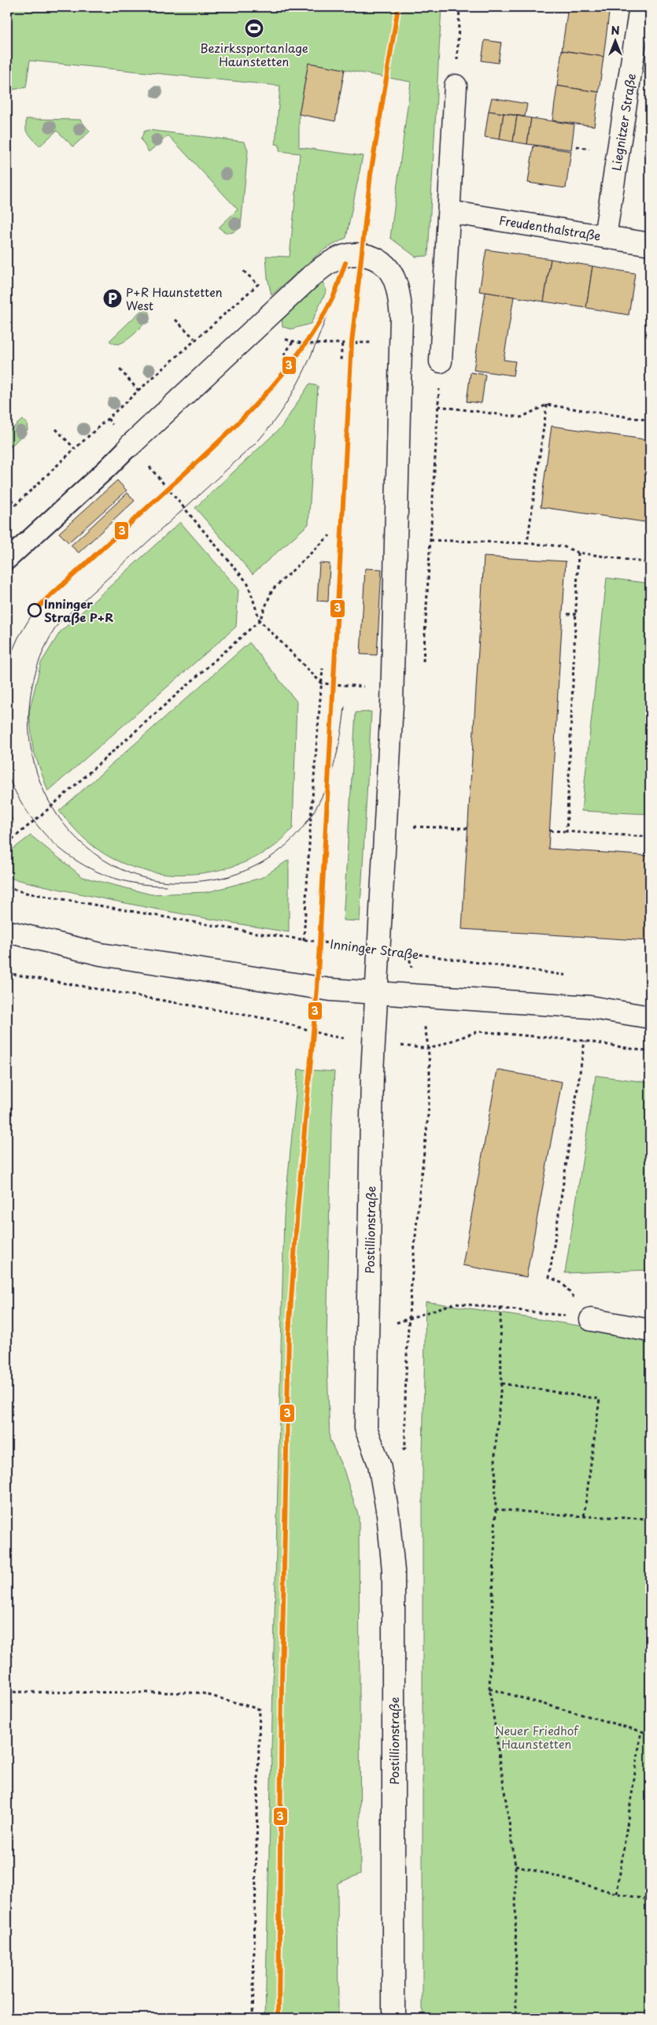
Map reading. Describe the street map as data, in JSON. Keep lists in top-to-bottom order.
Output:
{
  "streets": {
    "street": ["Liegnitzer Straße", "Freudenthalstraße", "Postillionstraße"],
    "path": ["Inninger Straße"]
  },
  "crossings": [
    ["Liegnitzer Straße", "Freudenthalstraße"],
    ["Inninger Straße", "Postillionstraße"]
  ],
  "parks": ["Neuer Friedhof Haunstetten"],
  "places": {
    "sports": ["Bezirkssportanlage Haunstetten"],
    "parking": ["P+R Haunstetten West"],
    "other": ["Inninger Straße P+R"]
  },
  "lines": ["transit line 3"],
  "north": "top"
}
